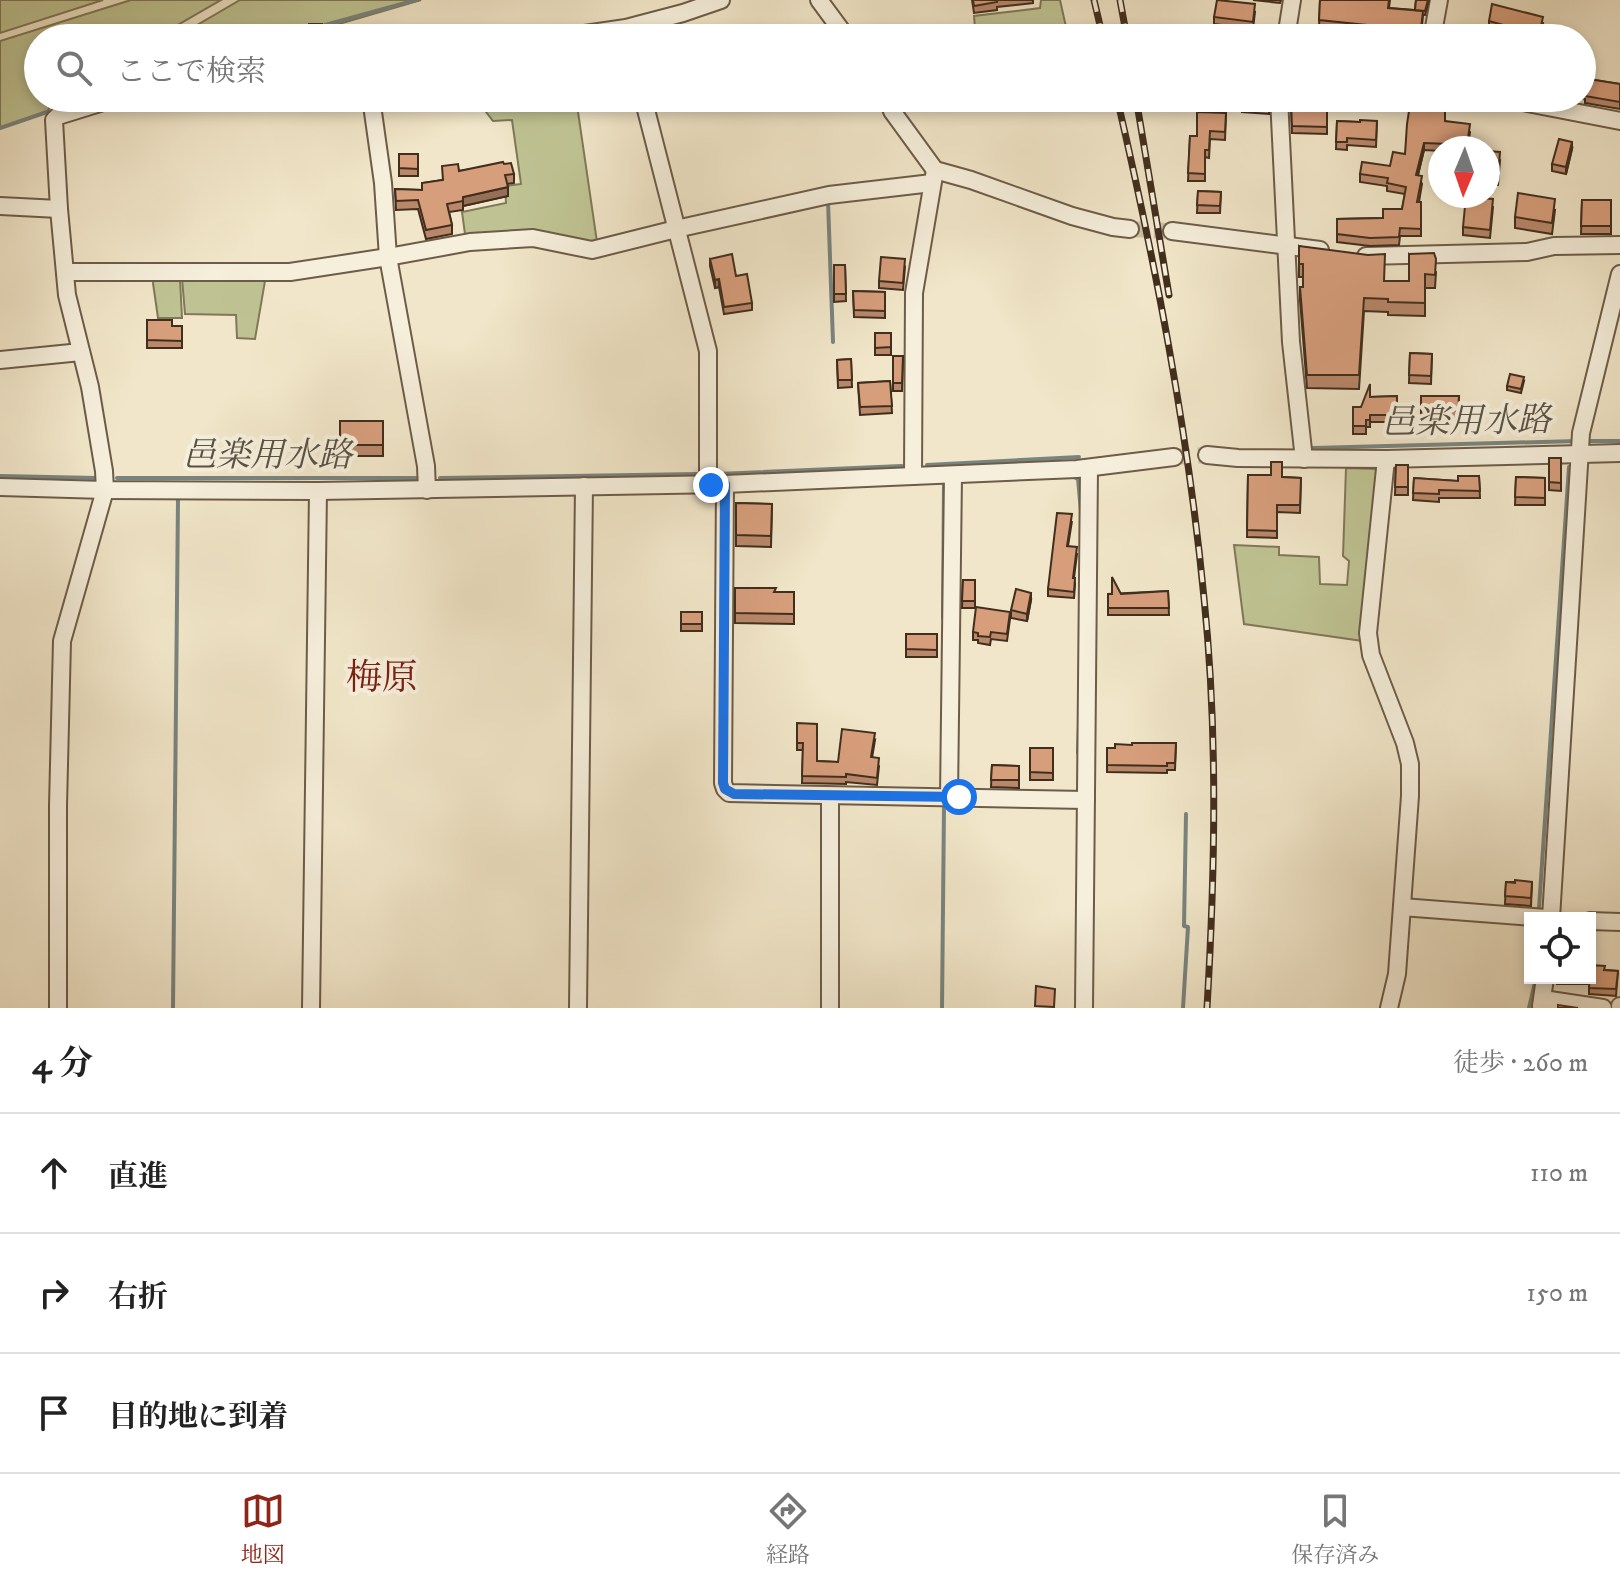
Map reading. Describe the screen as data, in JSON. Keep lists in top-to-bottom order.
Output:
{
  "districts": ["梅原"],
  "water": ["邑楽用水路"],
  "north": "bottom",
  "page": {
    "search": "ここで検索",
    "heading": ["4 分", "徒歩 · 260 m"],
    "list": [
      ["直進", "110 m"],
      ["右折", "150 m"],
      "目的地に到着"
    ],
    "nav": ["地図", "経路", "保存済み"]
  }
}
